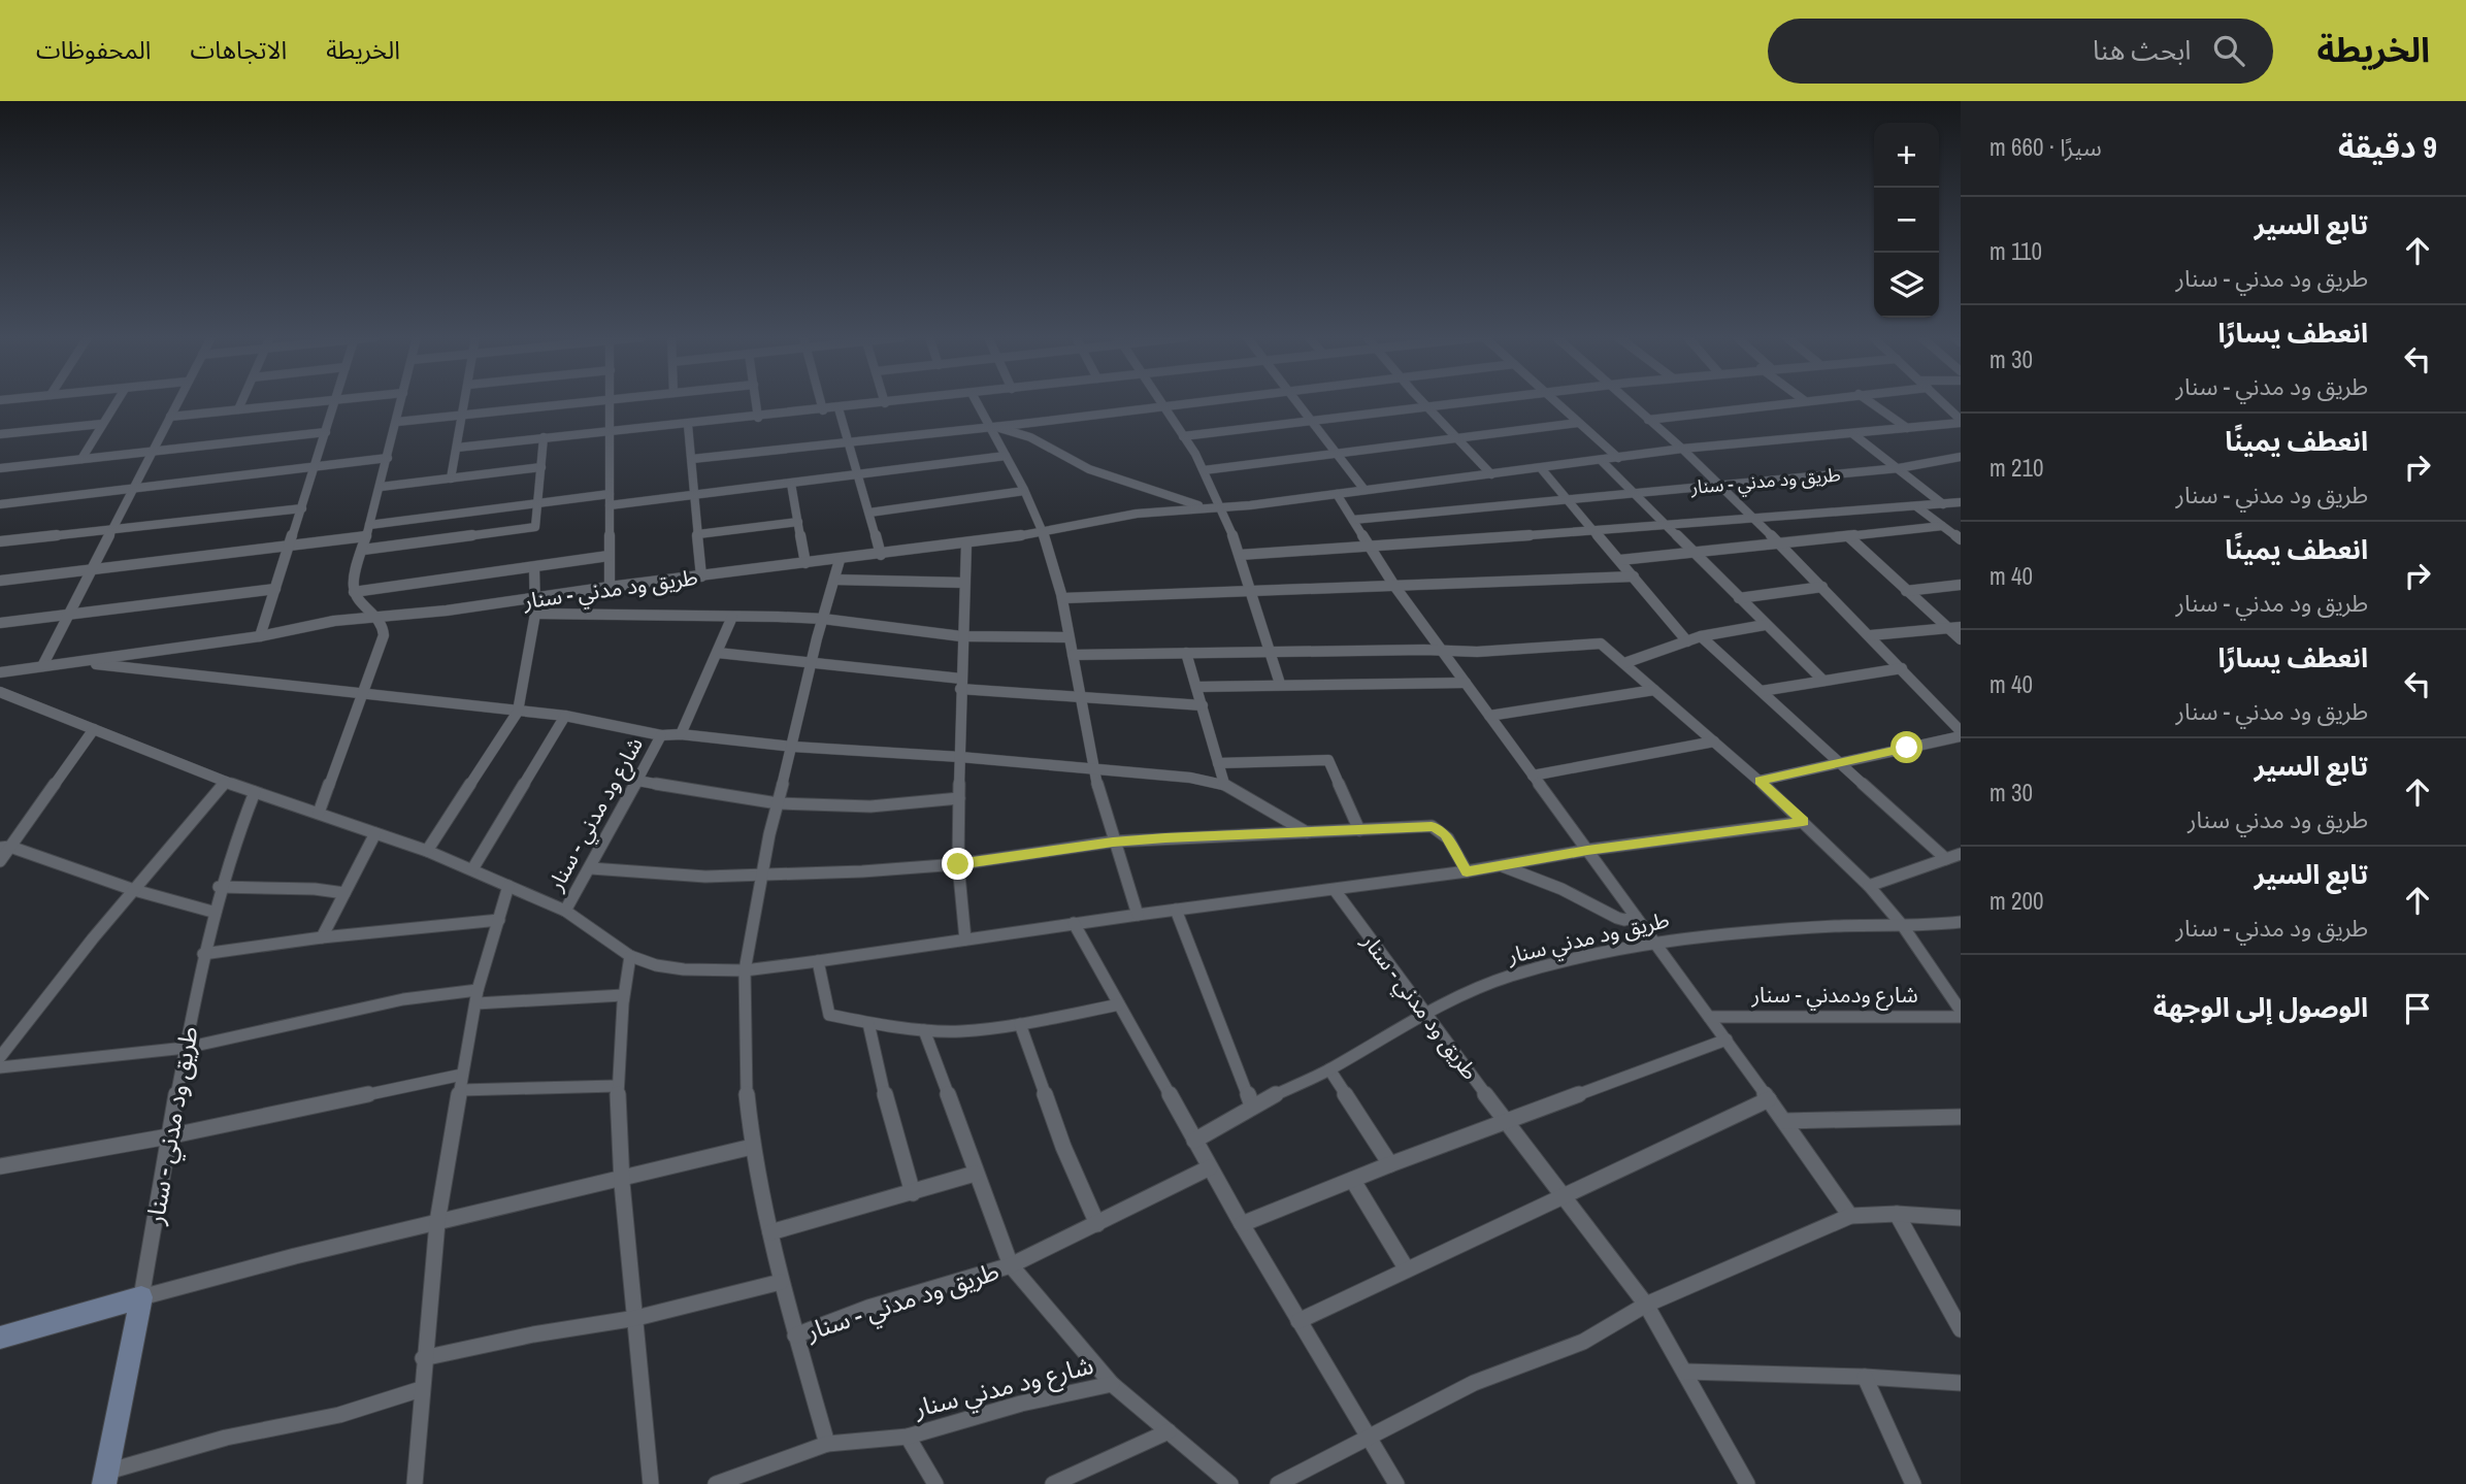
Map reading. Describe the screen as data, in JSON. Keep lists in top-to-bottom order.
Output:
{
  "streets": {
    "street": [
      "طريق ود مدني - سنار",
      "شارع ود مدني - سنار",
      "طريق ود مدني سنار",
      "شارع ودمدني - سنار",
      "شارع ود مدني سنار"
    ]
  },
  "crossings": [
    ["طريق ود مدني - سنار", "شارع ود مدني - سنار"],
    ["طريق ود مدني - سنار", "طريق ود مدني سنار"],
    ["طريق ود مدني - سنار", "شارع ود مدني سنار"],
    ["طريق ود مدني سنار", "شارع ودمدني - سنار"]
  ],
  "page": {
    "header": "الخريطة",
    "search": "ابحث هنا",
    "nav": ["الخريطة", "الاتجاهات", "المحفوظات"],
    "heading": ["9 دقيقة", "سيرًا · 660 m"],
    "map_buttons": ["+", "−"],
    "list": [
      ["تابع السير", "طريق ود مدني - سنار", "110 m"],
      ["انعطف يسارًا", "طريق ود مدني - سنار", "30 m"],
      ["انعطف يمينًا", "طريق ود مدني - سنار", "210 m"],
      ["انعطف يمينًا", "طريق ود مدني - سنار", "40 m"],
      ["انعطف يسارًا", "طريق ود مدني - سنار", "40 m"],
      ["تابع السير", "طريق ود مدني سنار", "30 m"],
      ["تابع السير", "طريق ود مدني - سنار", "200 m"],
      "الوصول إلى الوجهة"
    ]
  }
}
